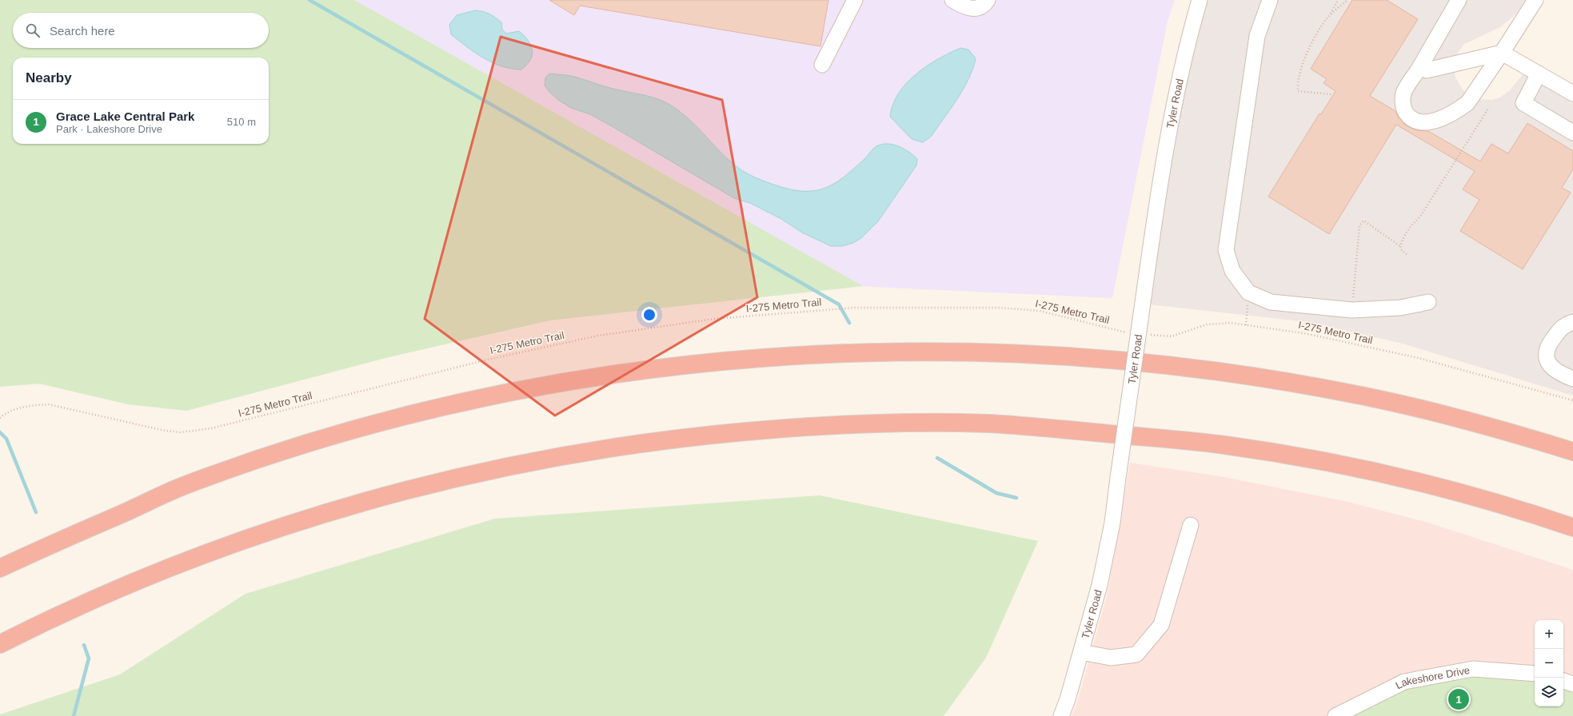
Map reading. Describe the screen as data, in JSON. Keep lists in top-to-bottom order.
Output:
{
  "streets": {
    "street": ["Tyler Road", "Lakeshore Drive"],
    "path": ["I-275 Metro Trail"]
  },
  "page": {
    "search": "Search here",
    "heading": "Nearby",
    "list": [
      {
        "mark": "1",
        "name": "Grace Lake Central Park",
        "note": "Park · Lakeshore Drive",
        "value": "510 m"
      }
    ],
    "map_buttons": ["+", "−"],
    "pins": "1"
  }
}
